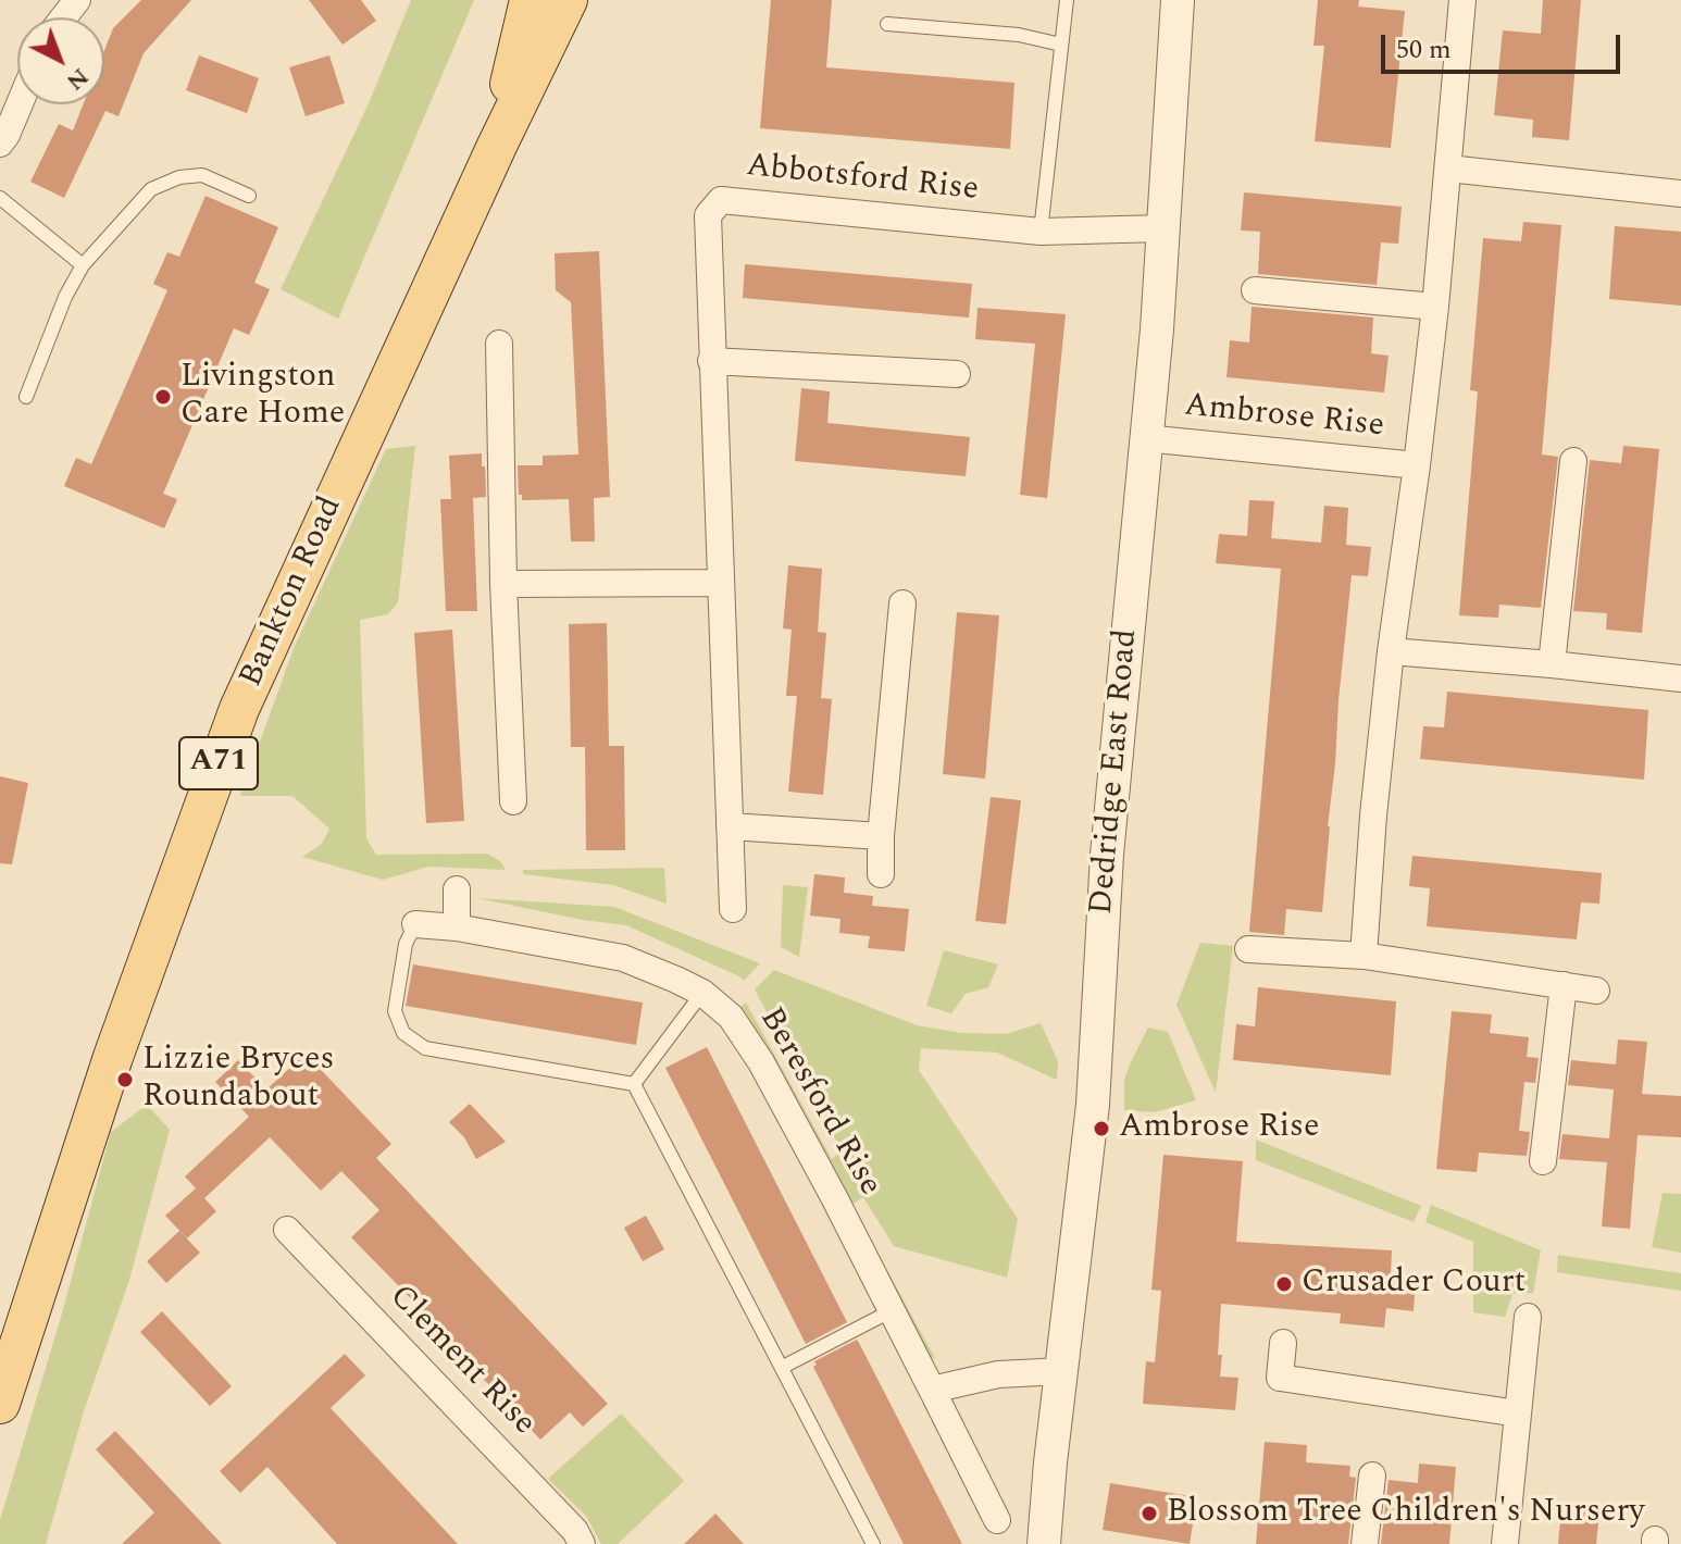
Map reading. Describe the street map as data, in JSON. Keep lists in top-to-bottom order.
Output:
{
  "streets": {
    "main road": ["Bankton Road", "A71"],
    "street": [
      "Abbotsford Rise",
      "Ambrose Rise",
      "Dedridge East Road",
      "Beresford Rise",
      "Clement Rise"
    ]
  },
  "crossings": [
    ["Abbotsford Rise", "Dedridge East Road"],
    ["Ambrose Rise", "Dedridge East Road"]
  ],
  "places": [
    "Livingston Care Home",
    "Lizzie Bryces Roundabout",
    "Ambrose Rise",
    "Crusader Court",
    "Blossom Tree Children's Nursery"
  ],
  "scale_bar": "50 m",
  "north": "bottom right"
}
